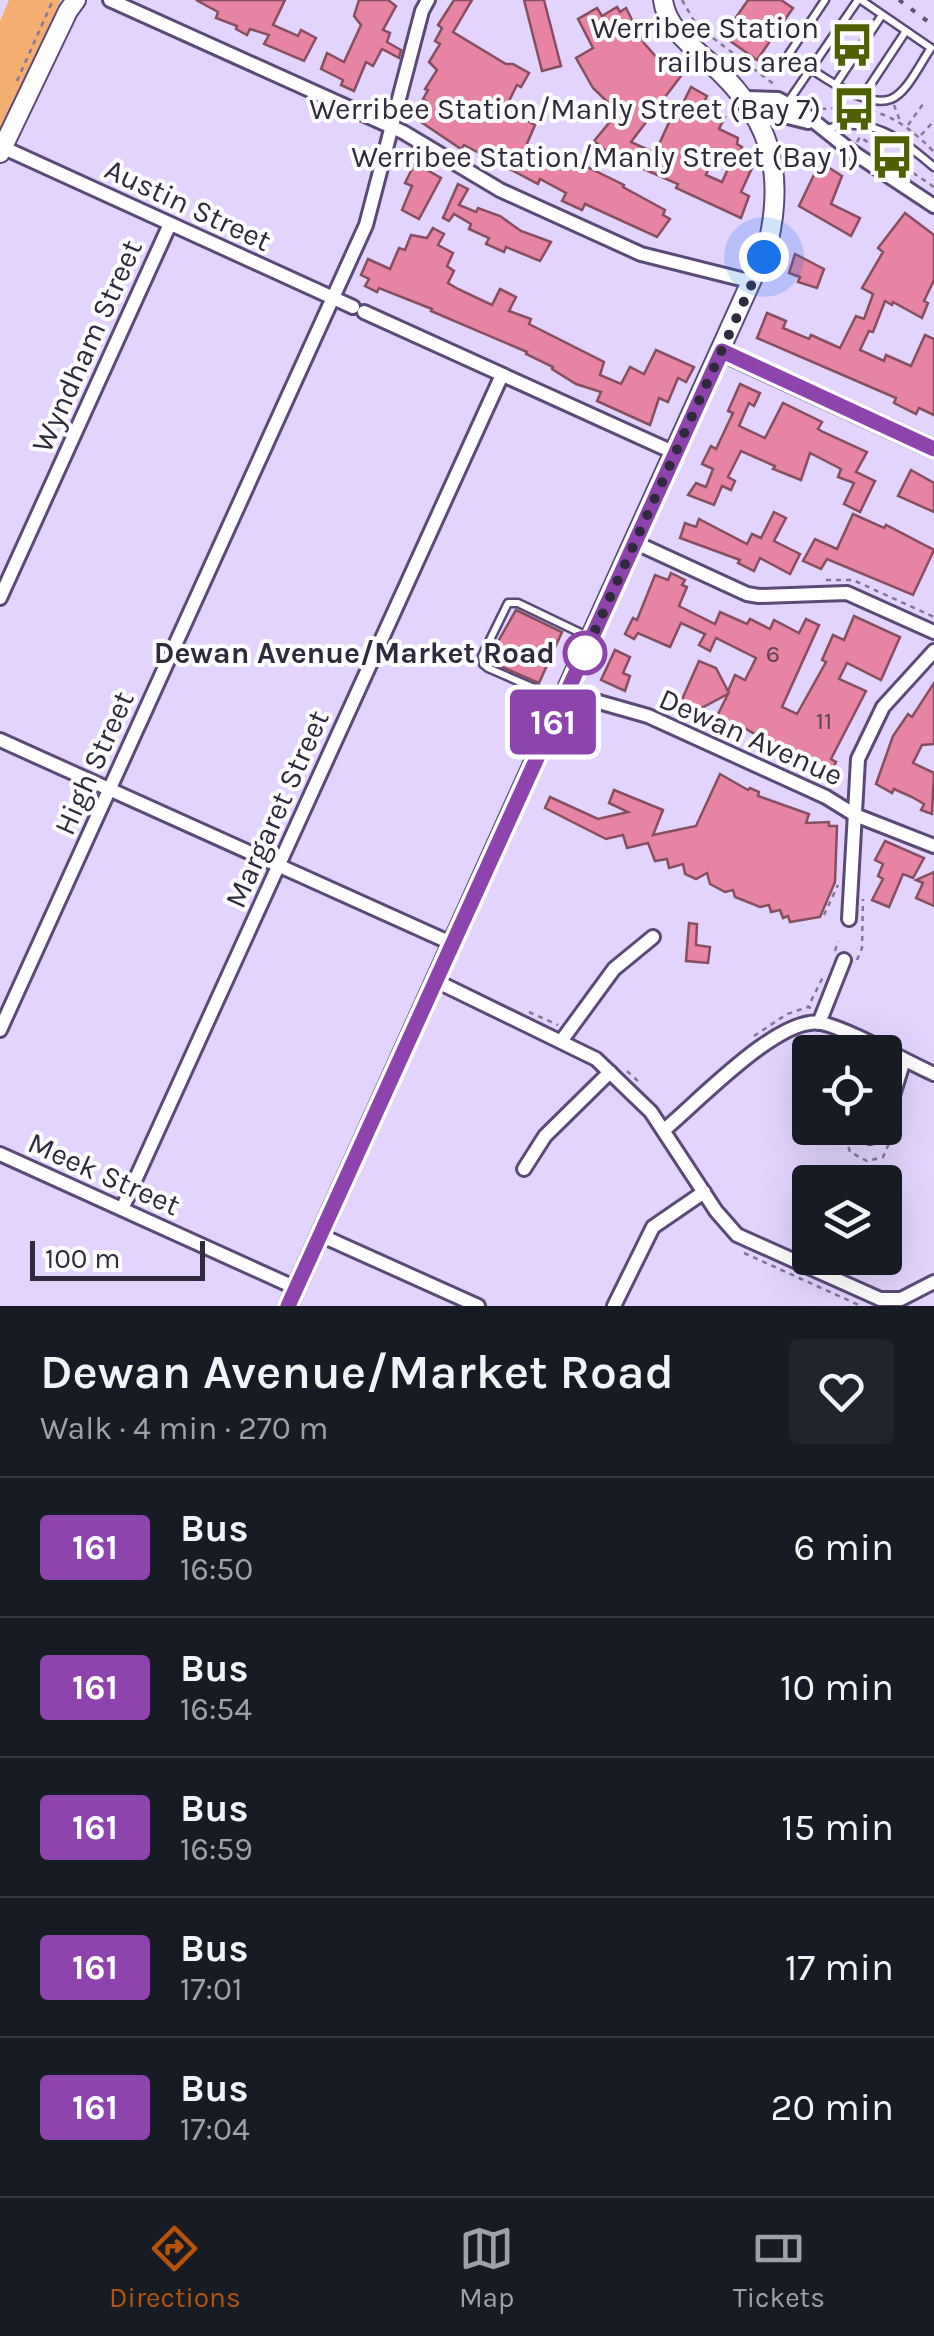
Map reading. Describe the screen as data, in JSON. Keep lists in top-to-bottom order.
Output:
{
  "streets": {
    "street": [
      "Austin Street",
      "Wyndham Street",
      "Dewan Avenue",
      "High Street",
      "Margaret Street",
      "Meek Street"
    ]
  },
  "crossings": [
    ["Austin Street", "Wyndham Street"],
    ["Austin Street", "High Street"],
    ["Austin Street", "Margaret Street"],
    ["Margaret Street", "Meek Street"]
  ],
  "places": {
    "bus stop": ["Werribee Station railbus area", "Werribee Station/Manly Street (Bay 7)", "Werribee Station/Manly Street (Bay 1)"],
    "other": ["Dewan Avenue/Market Road"]
  },
  "lines": ["bus line 161"],
  "house_numbers": ["6", "11"],
  "scale_bar": "100 m",
  "page": {
    "on_map": "161",
    "scale": "100 m",
    "heading": ["Dewan Avenue/Market Road", "Walk · 4 min · 270 m"],
    "list": [
      {
        "mark": "161",
        "name": "Bus",
        "note": "16:50",
        "value": "6 min"
      },
      {
        "mark": "161",
        "name": "Bus",
        "note": "16:54",
        "value": "10 min"
      },
      {
        "mark": "161",
        "name": "Bus",
        "note": "16:59",
        "value": "15 min"
      },
      {
        "mark": "161",
        "name": "Bus",
        "note": "17:01",
        "value": "17 min"
      },
      {
        "mark": "161",
        "name": "Bus",
        "note": "17:04",
        "value": "20 min"
      }
    ],
    "tabs": ["Directions", "Map", "Tickets"]
  }
}
